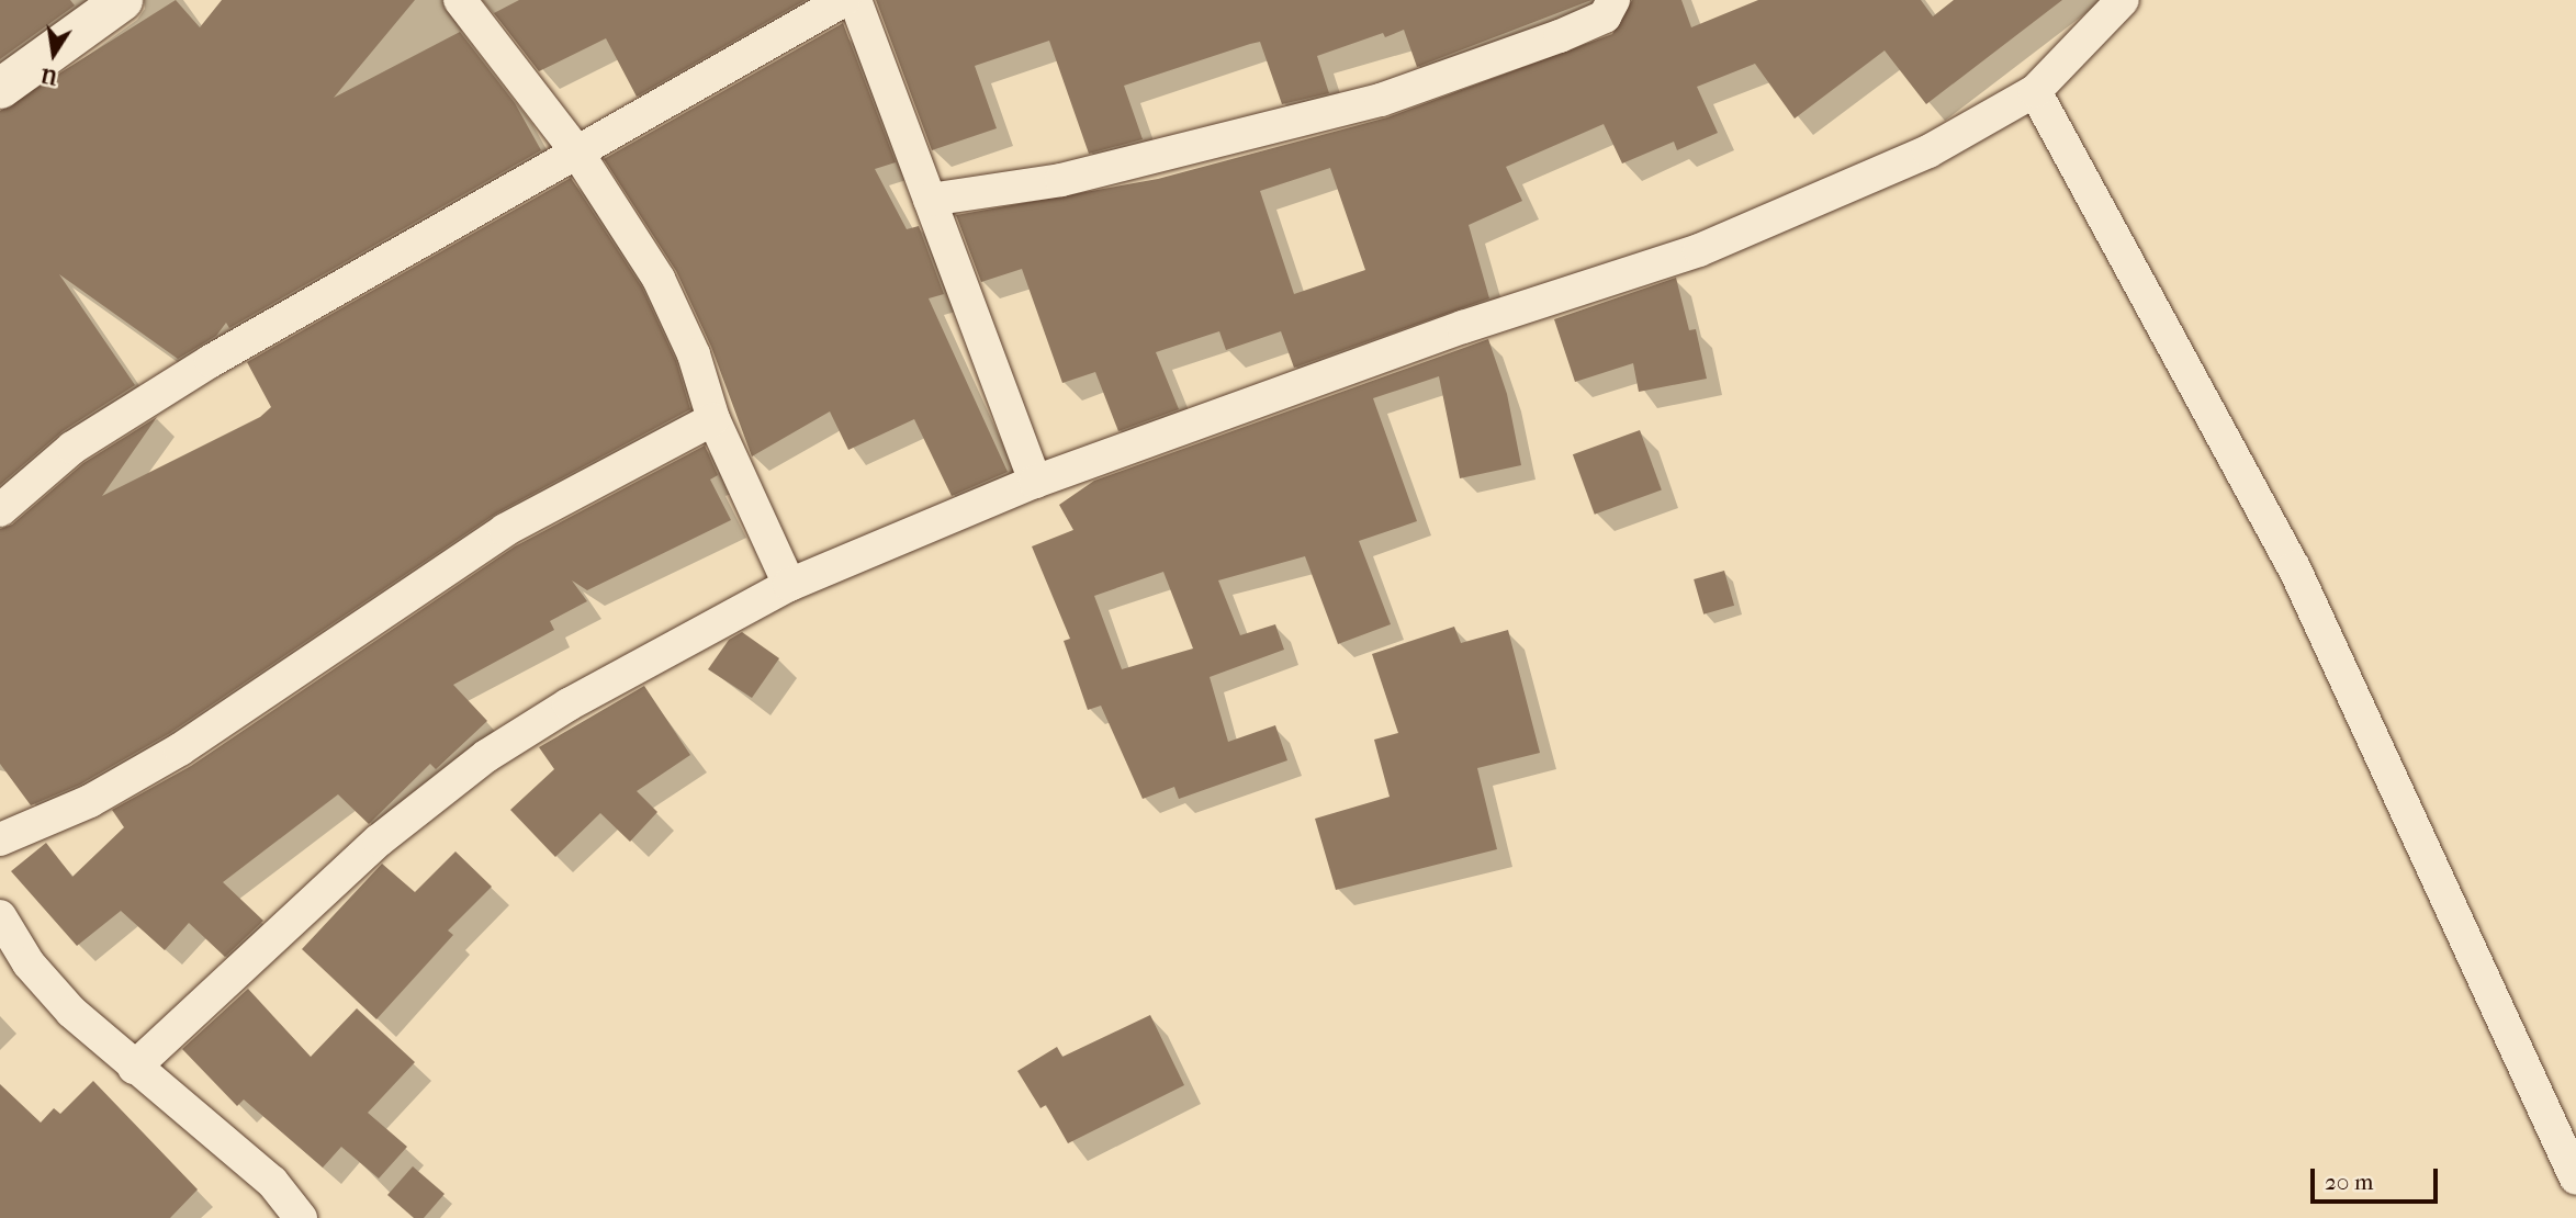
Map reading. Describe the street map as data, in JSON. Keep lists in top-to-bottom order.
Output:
{
  "scale_bar": "20 m",
  "north": "bottom"
}
